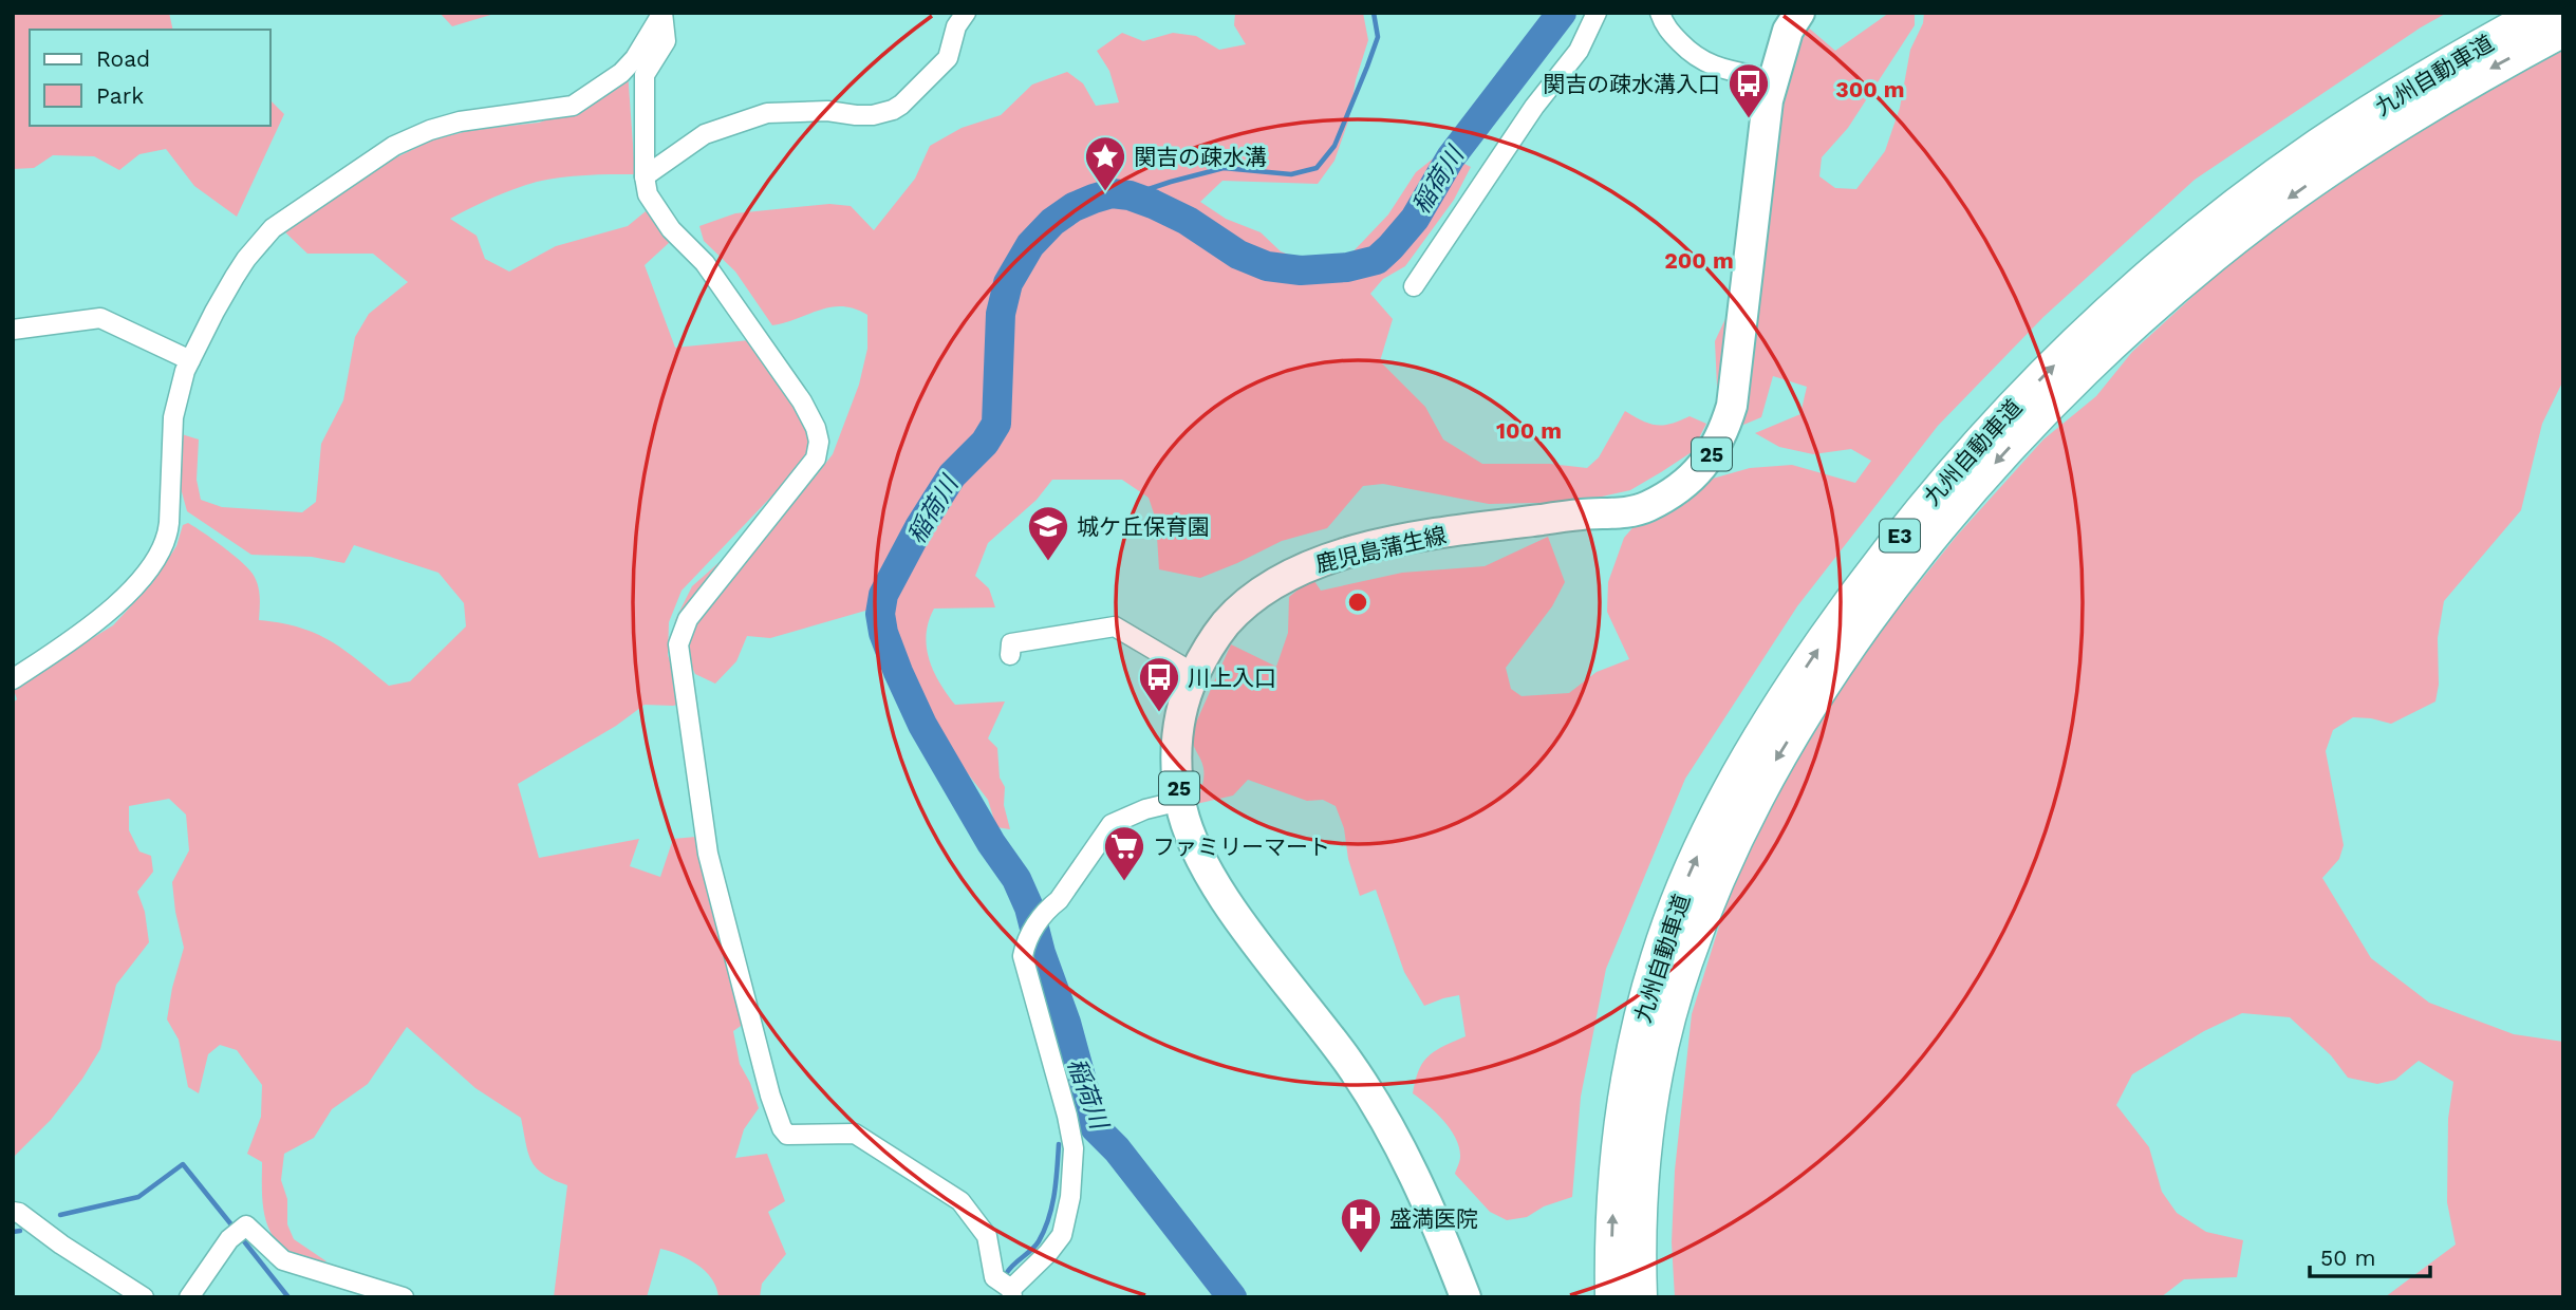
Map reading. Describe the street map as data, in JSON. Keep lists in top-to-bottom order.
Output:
{
  "streets": {
    "highway": ["九州自動車道", "E3"],
    "main road": ["25", "鹿児島蒲生線"]
  },
  "water": ["稲荷川"],
  "places": {
    "bus stop": ["関吉の疎水溝入口", "川上入口"],
    "place": ["関吉の疎水溝"],
    "school or university": ["城ケ丘保育園"],
    "supermarket": ["ファミリーマート"],
    "hospital": ["盛満医院"]
  },
  "legend": ["Road", "Park"],
  "scale_bar": "50 m",
  "rings": ["300 m", "200 m", "100 m"]
}
